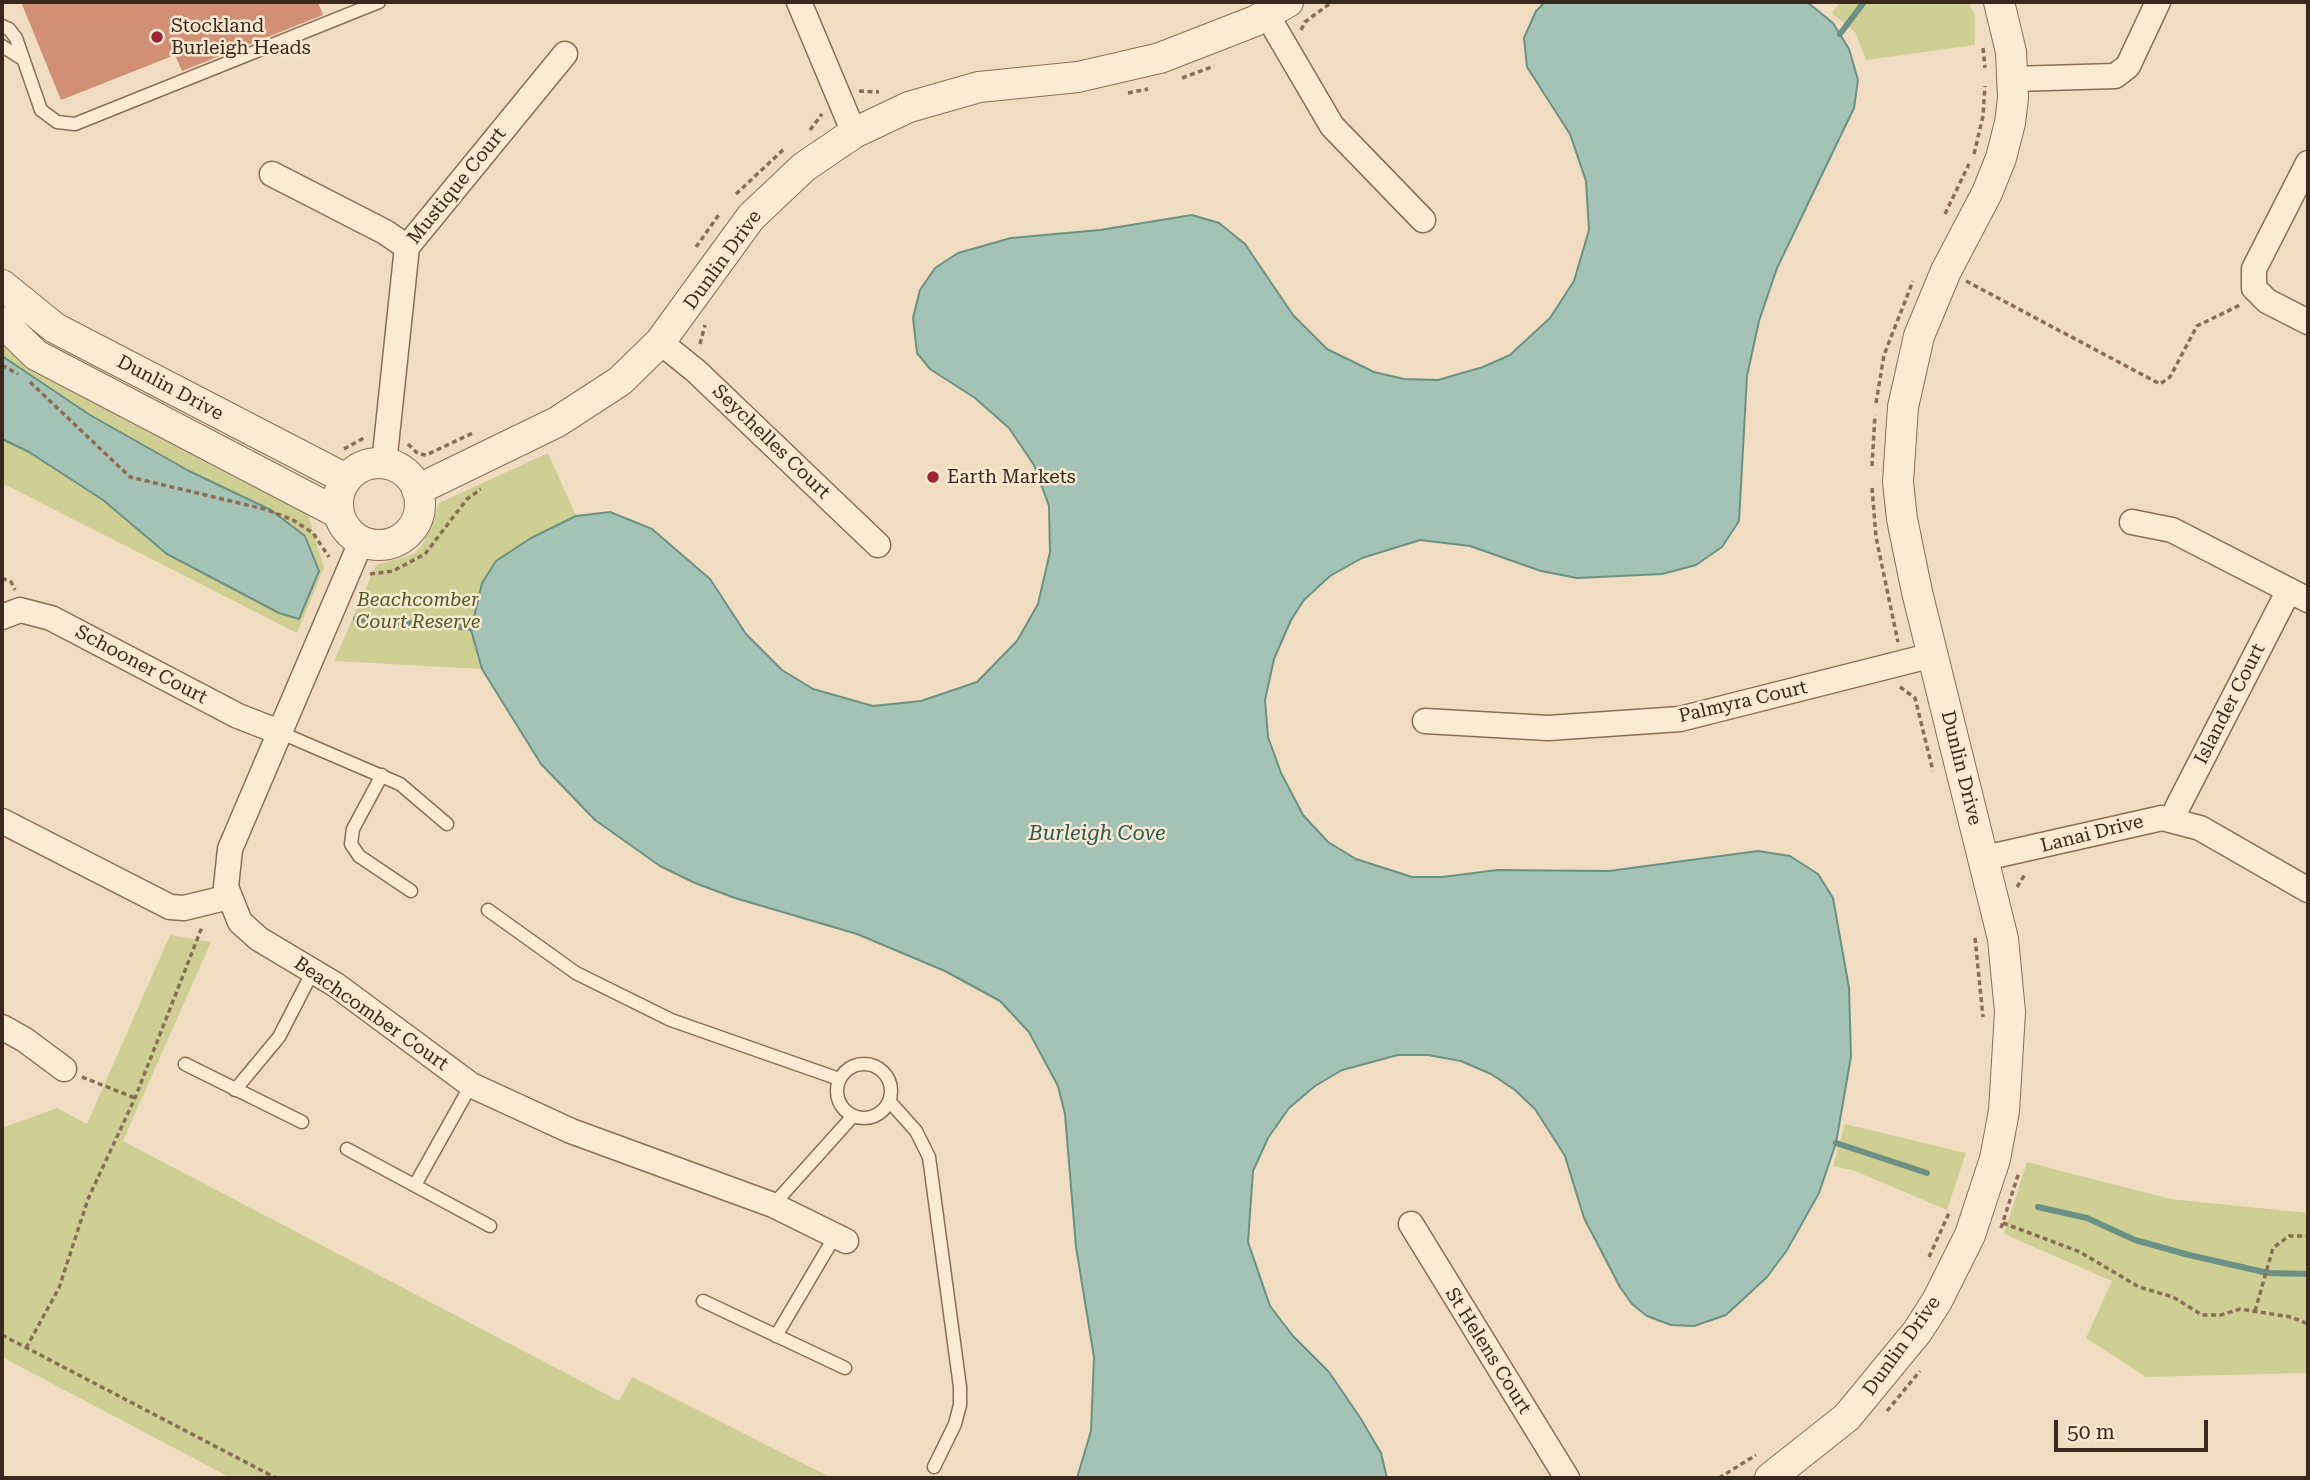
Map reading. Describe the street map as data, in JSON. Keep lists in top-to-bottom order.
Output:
{
  "streets": {
    "street": [
      "Mustique Court",
      "Dunlin Drive",
      "Seychelles Court",
      "Schooner Court",
      "Palmyra Court",
      "Islander Court",
      "Lanai Drive",
      "Beachcomber Court",
      "St Helens Court"
    ]
  },
  "crossings": [
    ["Mustique Court", "Dunlin Drive"],
    ["Mustique Court", "Beachcomber Court"],
    ["Dunlin Drive", "Seychelles Court"],
    ["Dunlin Drive", "Palmyra Court"],
    ["Dunlin Drive", "Lanai Drive"],
    ["Dunlin Drive", "Beachcomber Court"],
    ["Schooner Court", "Beachcomber Court"],
    ["Islander Court", "Lanai Drive"]
  ],
  "water": ["Burleigh Cove"],
  "parks": ["Beachcomber Court Reserve"],
  "places": ["Stockland Burleigh Heads", "Earth Markets"],
  "scale_bar": "50 m"
}
